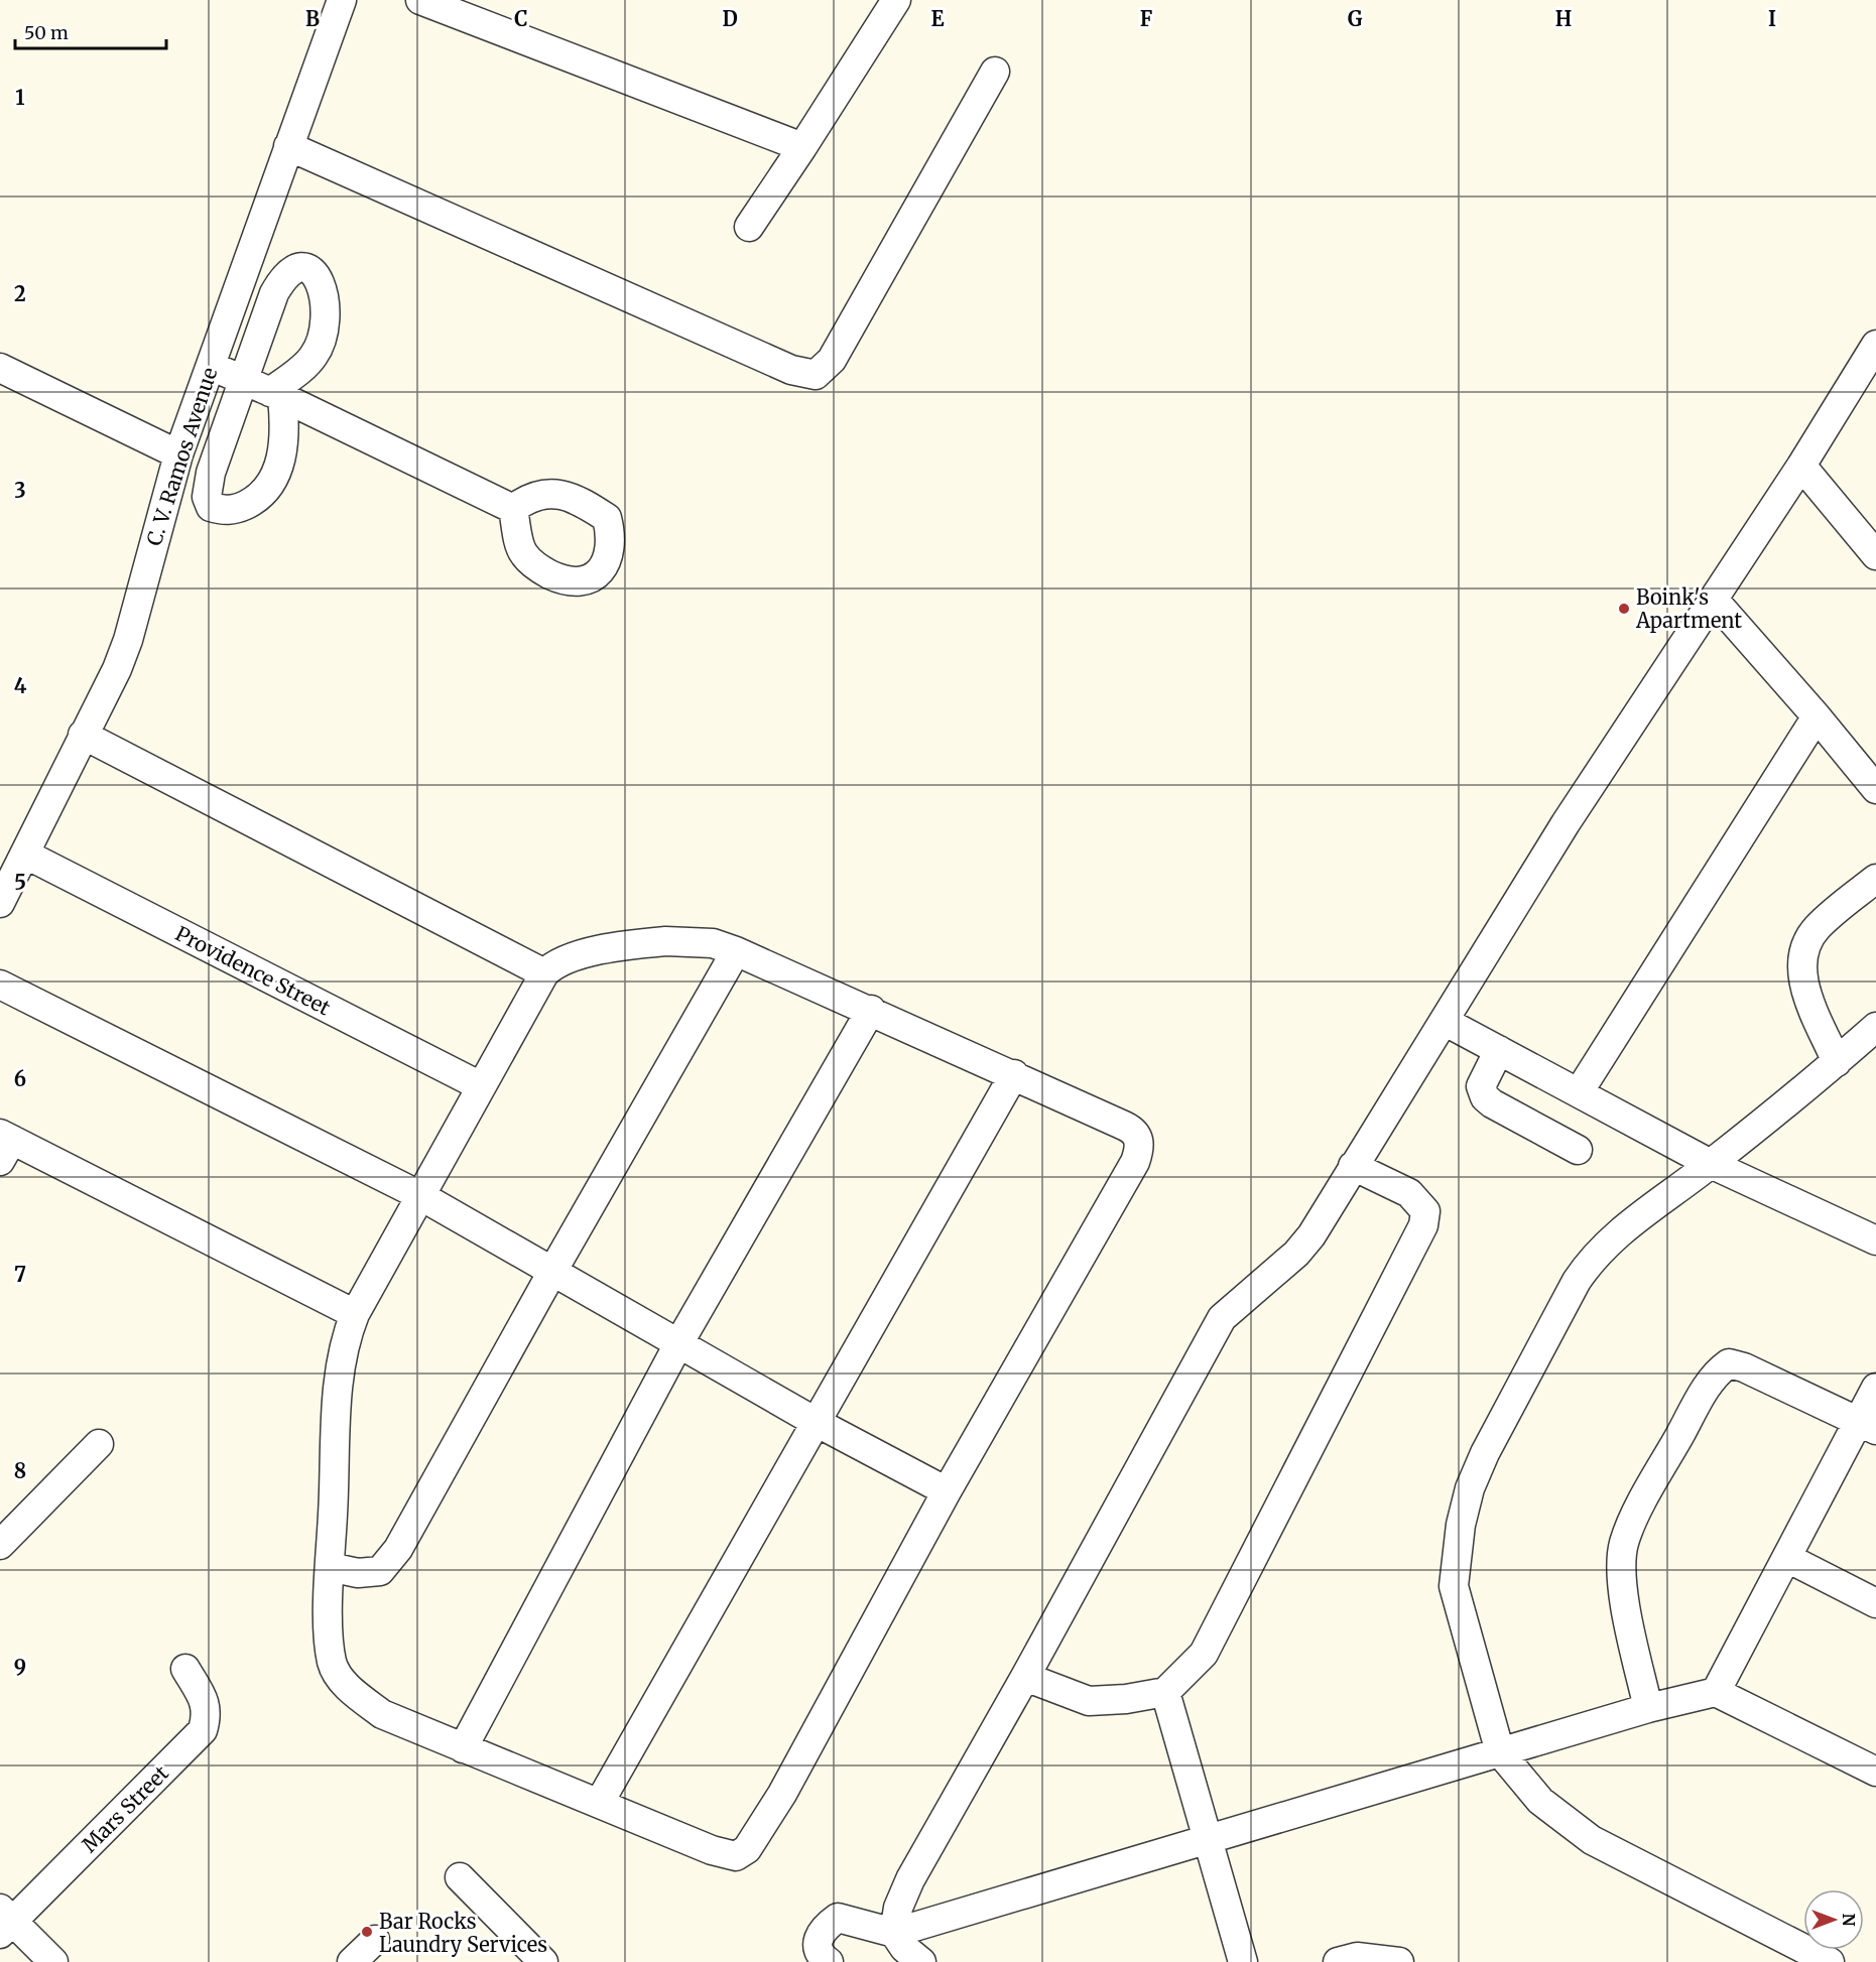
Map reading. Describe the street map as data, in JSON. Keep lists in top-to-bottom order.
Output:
{
  "streets": {
    "street": ["C. V. Ramos Avenue", "Providence Street", "Mars Street"]
  },
  "crossings": [
    ["C. V. Ramos Avenue", "Providence Street"]
  ],
  "places": ["Boink's Apartment", "Bar Rocks Laundry Services"],
  "scale_bar": "50 m",
  "north": "right",
  "grid": {
    "columns": [
      "B",
      "C",
      "D",
      "E",
      "F",
      "G",
      "H",
      "I"
    ],
    "rows": [
      "1",
      "2",
      "3",
      "4",
      "5",
      "6",
      "7",
      "8",
      "9"
    ]
  }
}
